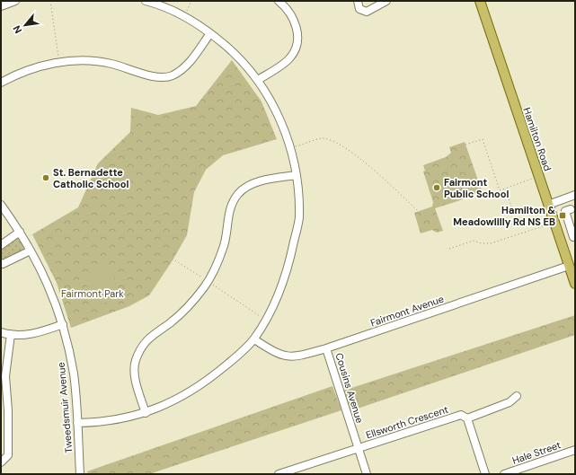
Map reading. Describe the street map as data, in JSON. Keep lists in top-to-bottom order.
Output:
{
  "streets": {
    "main road": ["Hamilton Road"],
    "street": [
      "Fairmont Avenue",
      "Cousins Avenue",
      "Tweedsmuir Avenue",
      "Ellsworth Crescent",
      "Hale Street"
    ]
  },
  "crossings": [
    ["Hamilton Road", "Fairmont Avenue"],
    ["Fairmont Avenue", "Cousins Avenue"],
    ["Cousins Avenue", "Ellsworth Crescent"]
  ],
  "parks": ["Fairmont Park"],
  "places": {
    "other": ["St. Bernadette Catholic School", "Fairmont Public School"],
    "transit": ["Hamilton & Meadowlilly Rd NS EB"]
  },
  "north": "bottom left"
}
